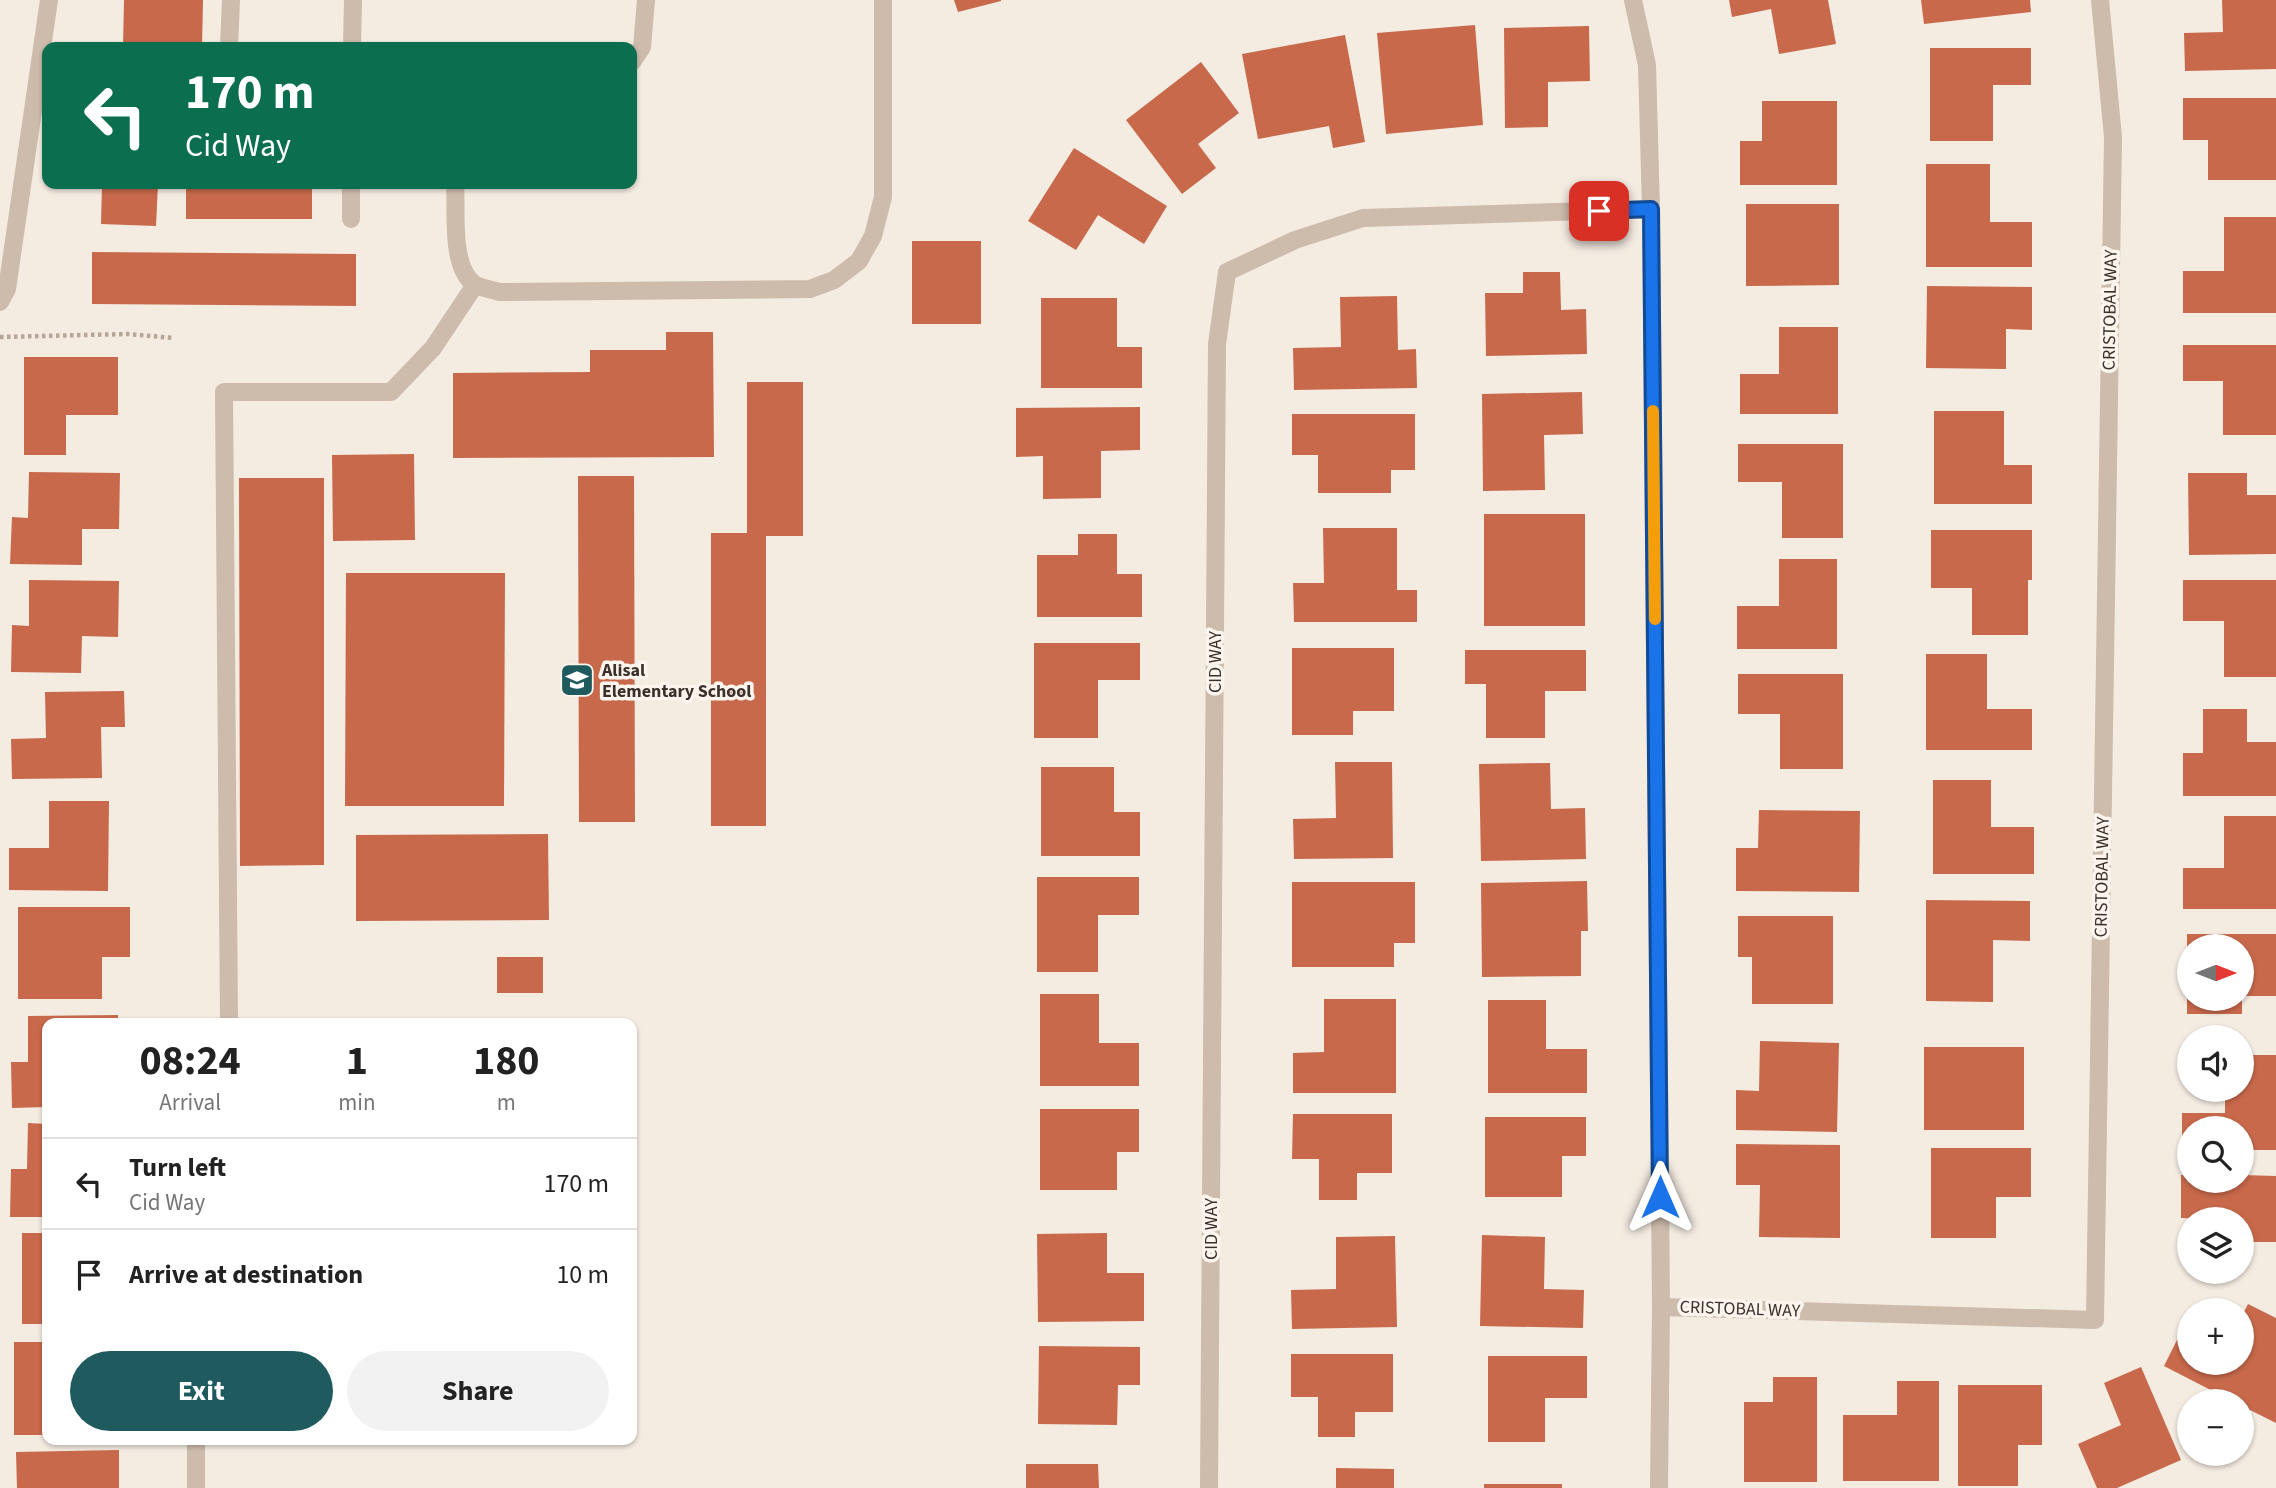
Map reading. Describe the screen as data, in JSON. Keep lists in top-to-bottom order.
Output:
{
  "streets": {
    "street": ["CRISTOBAL WAY", "CID WAY"]
  },
  "places": {
    "school or university": ["Alisal Elementary School"]
  },
  "north": "right",
  "page": {
    "turn": ["170 m", "Cid Way"],
    "map_buttons": ["+", "−"],
    "eta": [
      "08:24",
      "Arrival",
      "1",
      "min",
      "180",
      "m"
    ],
    "list": [
      {
        "name": "Turn left",
        "note": "Cid Way",
        "value": "170 m"
      },
      {
        "name": "Arrive at destination",
        "value": "10 m"
      }
    ],
    "buttons": ["Exit", "Share"]
  }
}
